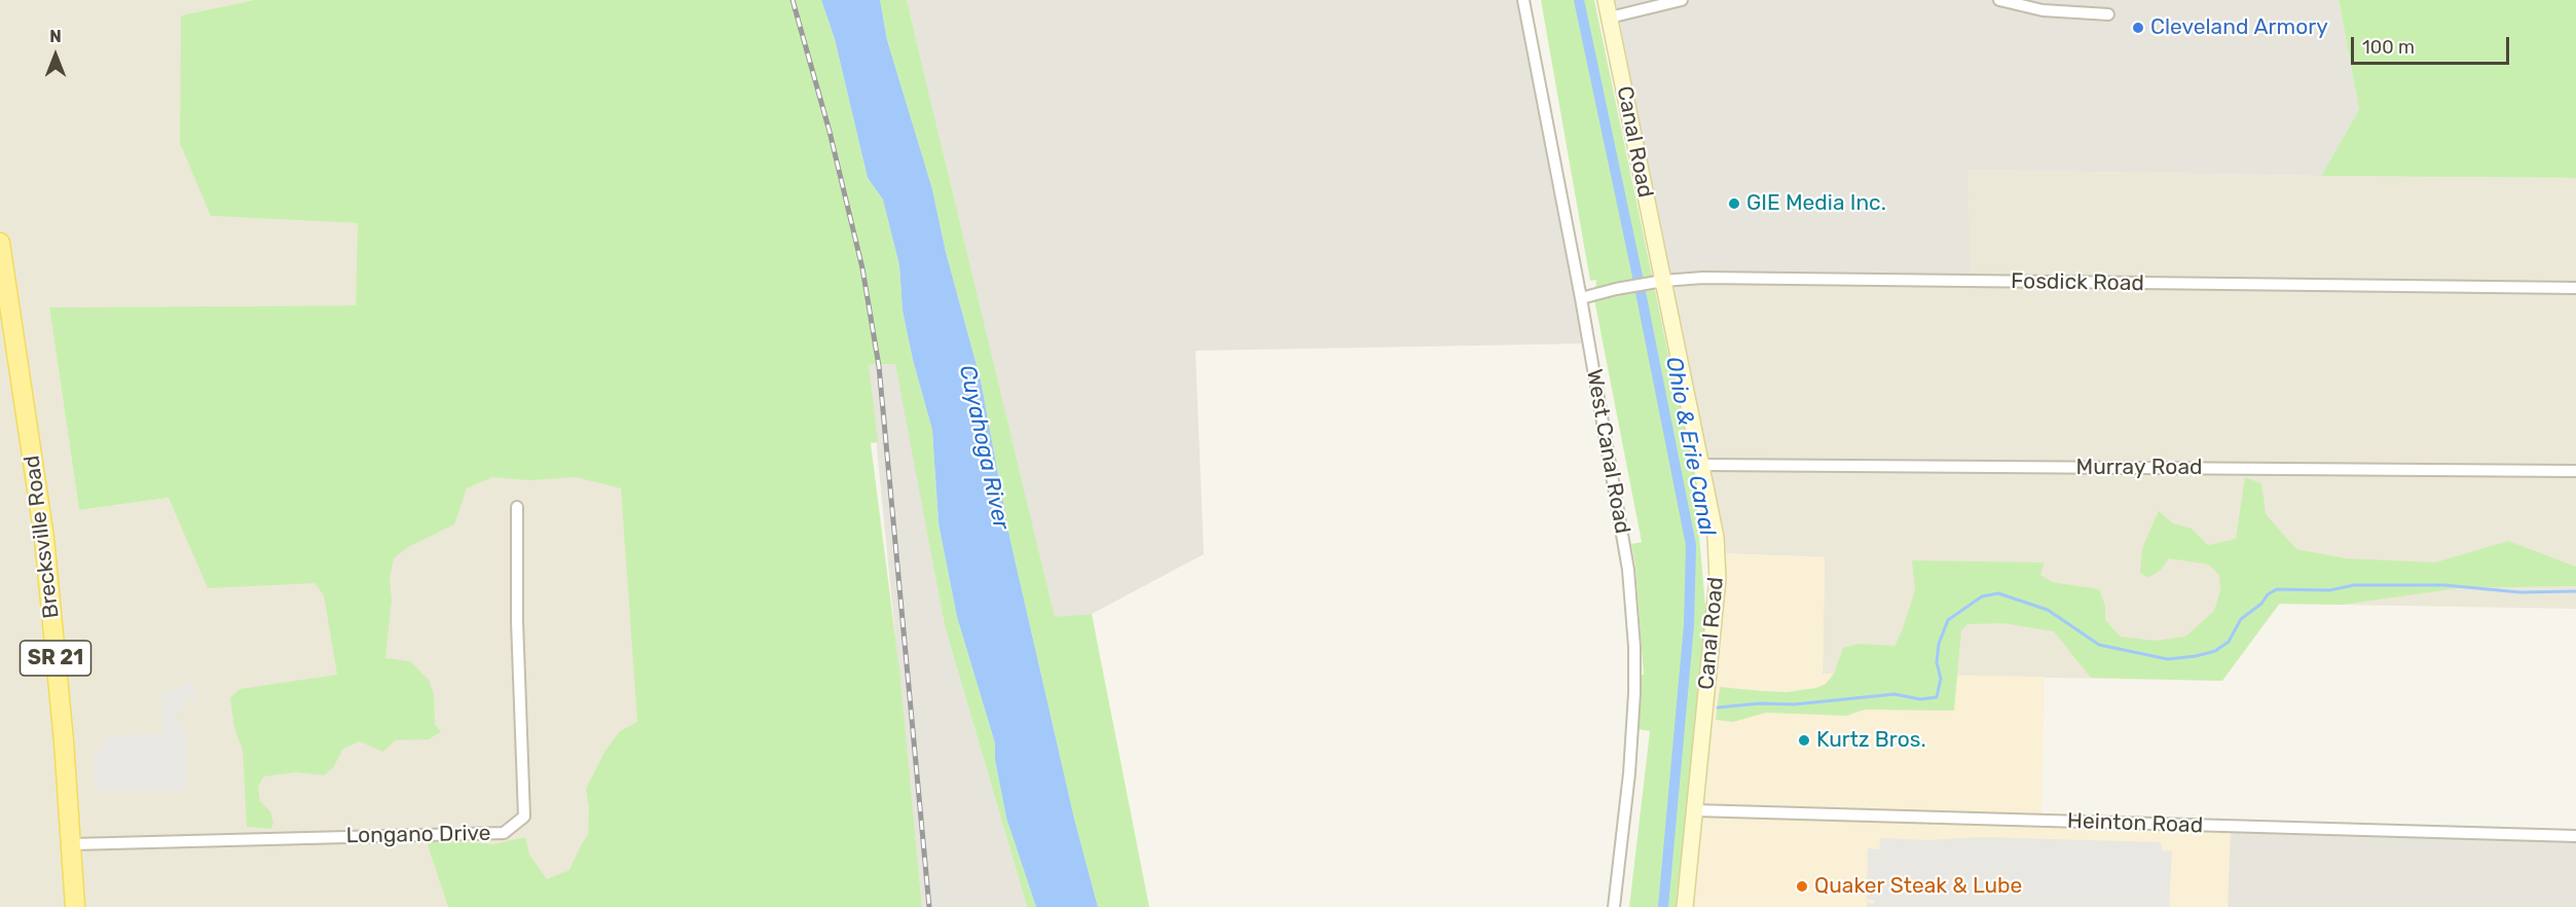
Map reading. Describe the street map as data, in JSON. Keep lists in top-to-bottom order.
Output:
{
  "streets": {
    "main road": ["Canal Road", "Brecksville Road", "SR 21"],
    "street": [
      "Fosdick Road",
      "West Canal Road",
      "Murray Road",
      "Heinton Road",
      "Longano Drive"
    ]
  },
  "crossings": [
    ["Canal Road", "Fosdick Road"],
    ["Canal Road", "Murray Road"],
    ["Canal Road", "Heinton Road"],
    ["Fosdick Road", "West Canal Road"],
    ["Brecksville Road", "Longano Drive"]
  ],
  "water": ["Ohio & Erie Canal", "Cuyahoga River"],
  "places": [
    "Cleveland Armory",
    "GIE Media Inc.",
    "Kurtz Bros.",
    "Quaker Steak & Lube"
  ],
  "scale_bar": "100 m",
  "north": "top"
}
